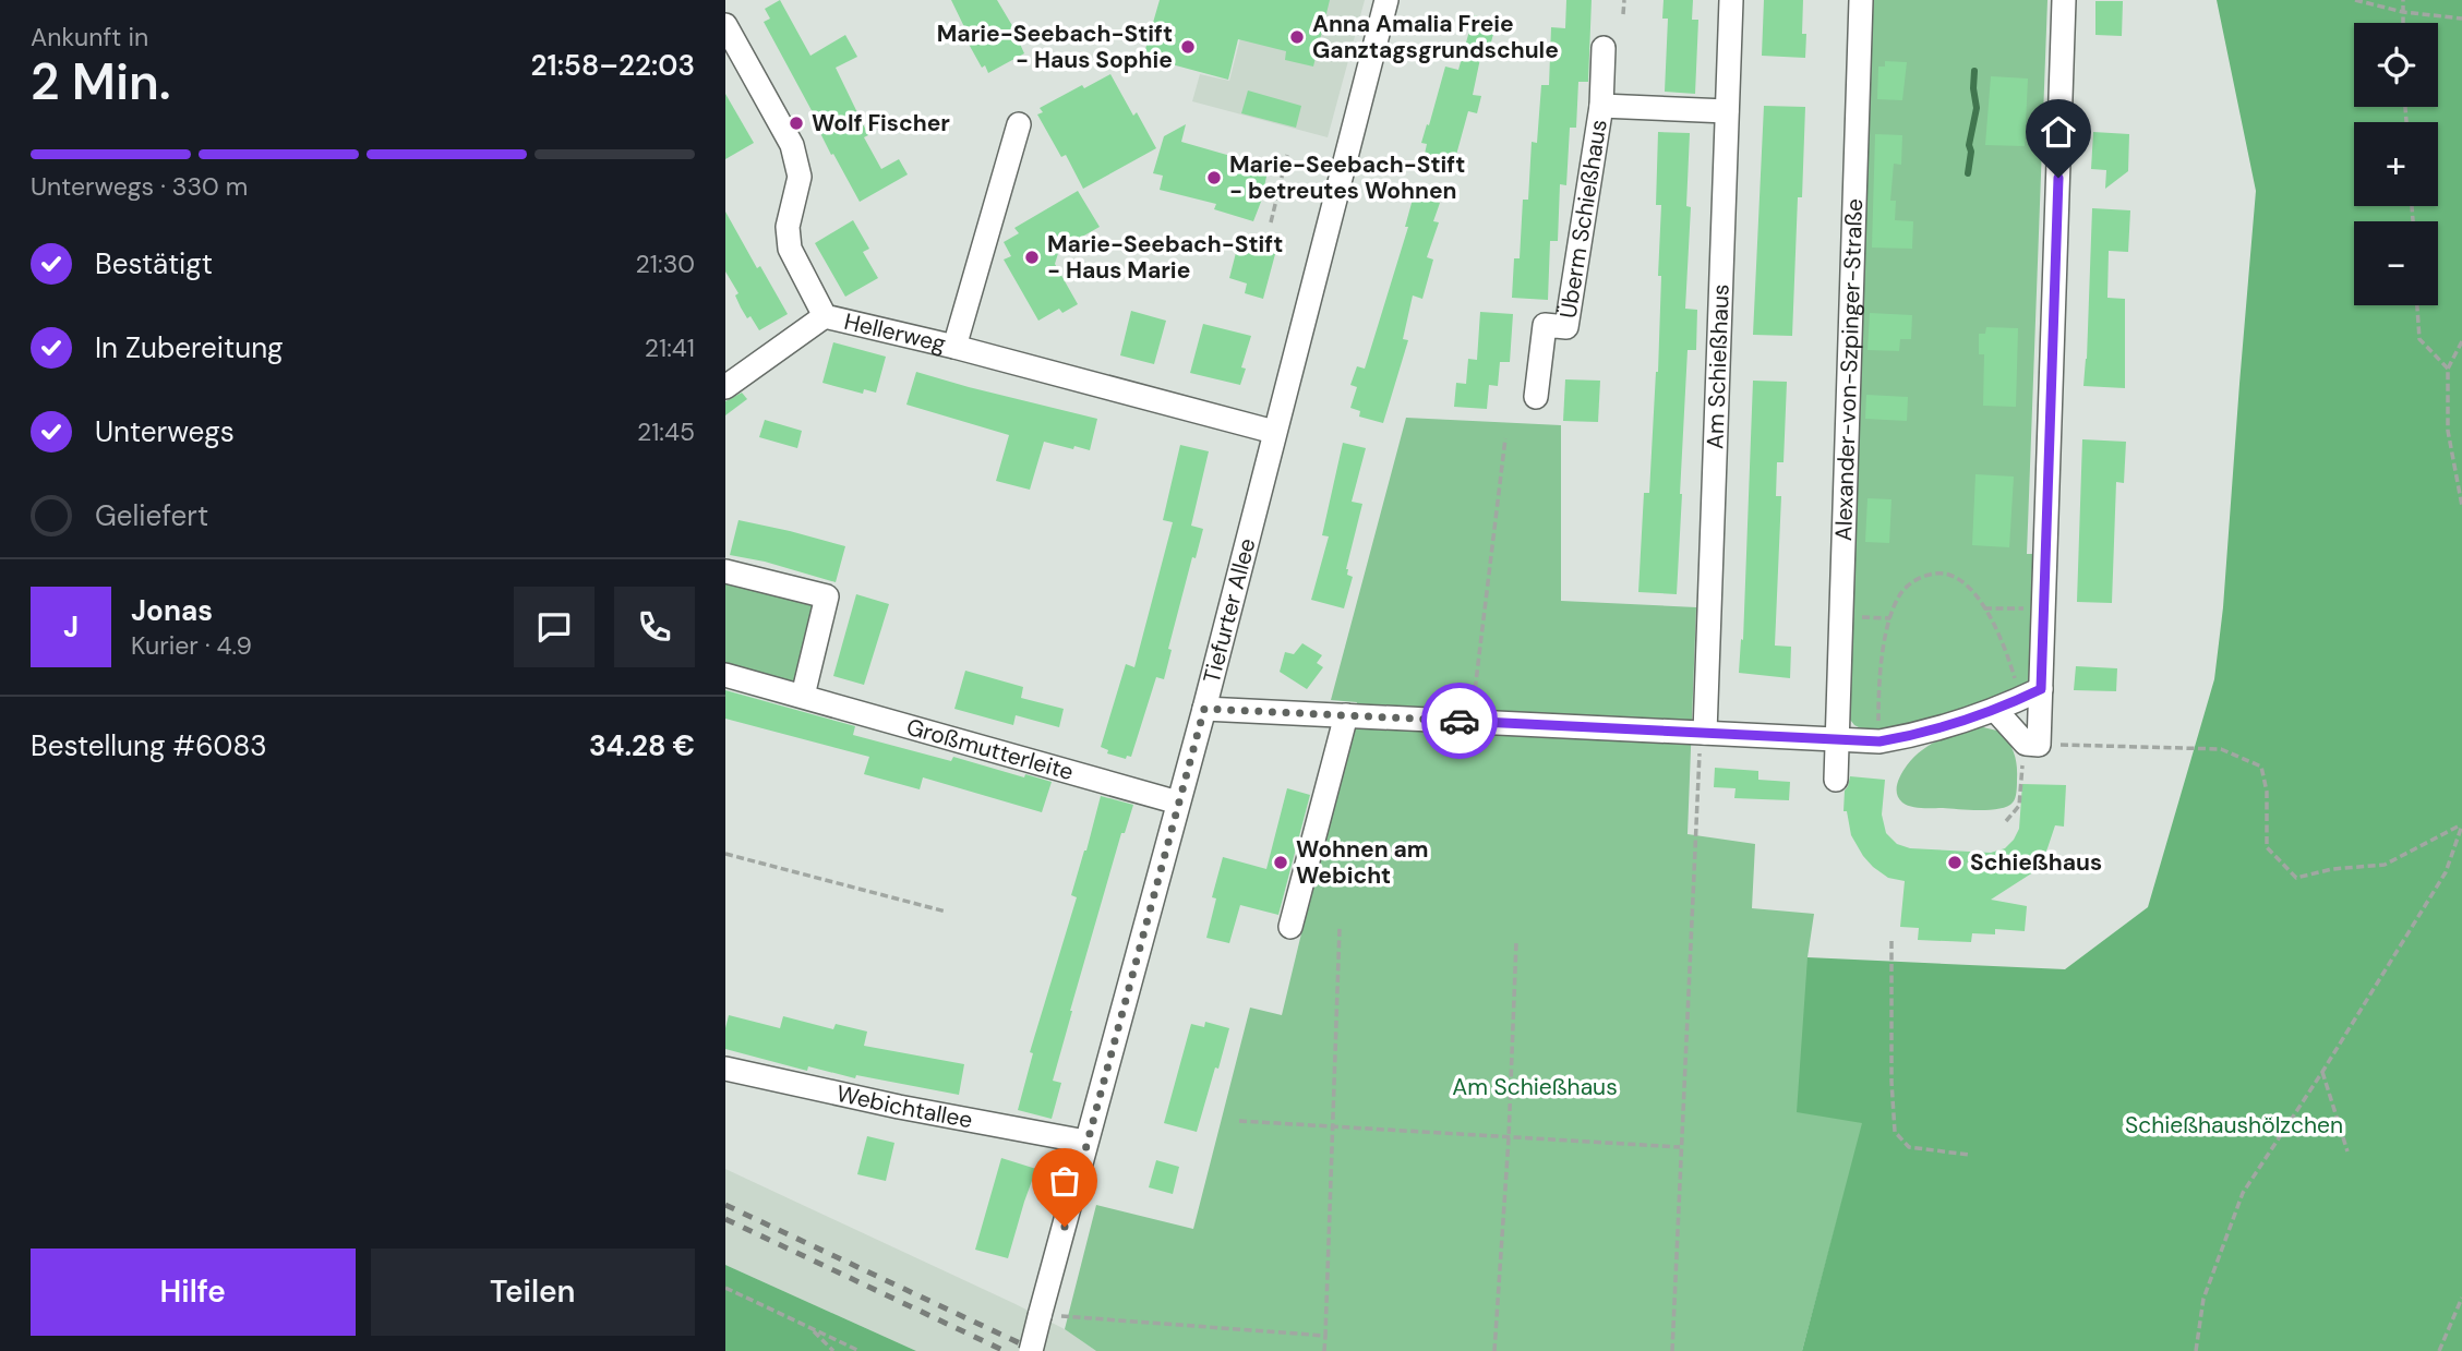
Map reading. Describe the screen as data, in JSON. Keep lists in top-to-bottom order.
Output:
{
  "streets": {
    "street": [
      "Überm Schießhaus",
      "Hellerweg",
      "Am Schießhaus",
      "Alexander-von-Szpinger-Straße",
      "Tiefurter Allee",
      "Großmutterleite",
      "Webichtallee"
    ]
  },
  "crossings": [
    ["Überm Schießhaus", "Am Schießhaus"],
    ["Hellerweg", "Tiefurter Allee"],
    ["Tiefurter Allee", "Großmutterleite"],
    ["Tiefurter Allee", "Webichtallee"]
  ],
  "parks": ["Am Schießhaus", "Schießhaushölzchen"],
  "places": [
    "Anna Amalia Freie Ganztagsgrundschule",
    "Marie-Seebach-Stift - Haus Sophie",
    "Wolf Fischer",
    "Marie-Seebach-Stift - betreutes Wohnen",
    "Marie-Seebach-Stift - Haus Marie",
    "Wohnen am Webicht",
    "Schießhaus"
  ],
  "page": {
    "heading": ["2 Min.", "Ankunft in", "21:58–22:03"],
    "panel": [
      "Jonas",
      "Kurier · 4.9",
      "Bestellung #6083",
      "34.28 €"
    ],
    "map_buttons": ["+", "−"],
    "bar": "Unterwegs · 330 m",
    "list": [
      ["Bestätigt", "21:30"],
      ["In Zubereitung", "21:41"],
      ["Unterwegs", "21:45"],
      "Geliefert"
    ],
    "round": "J",
    "buttons": ["Hilfe", "Teilen"]
  }
}
